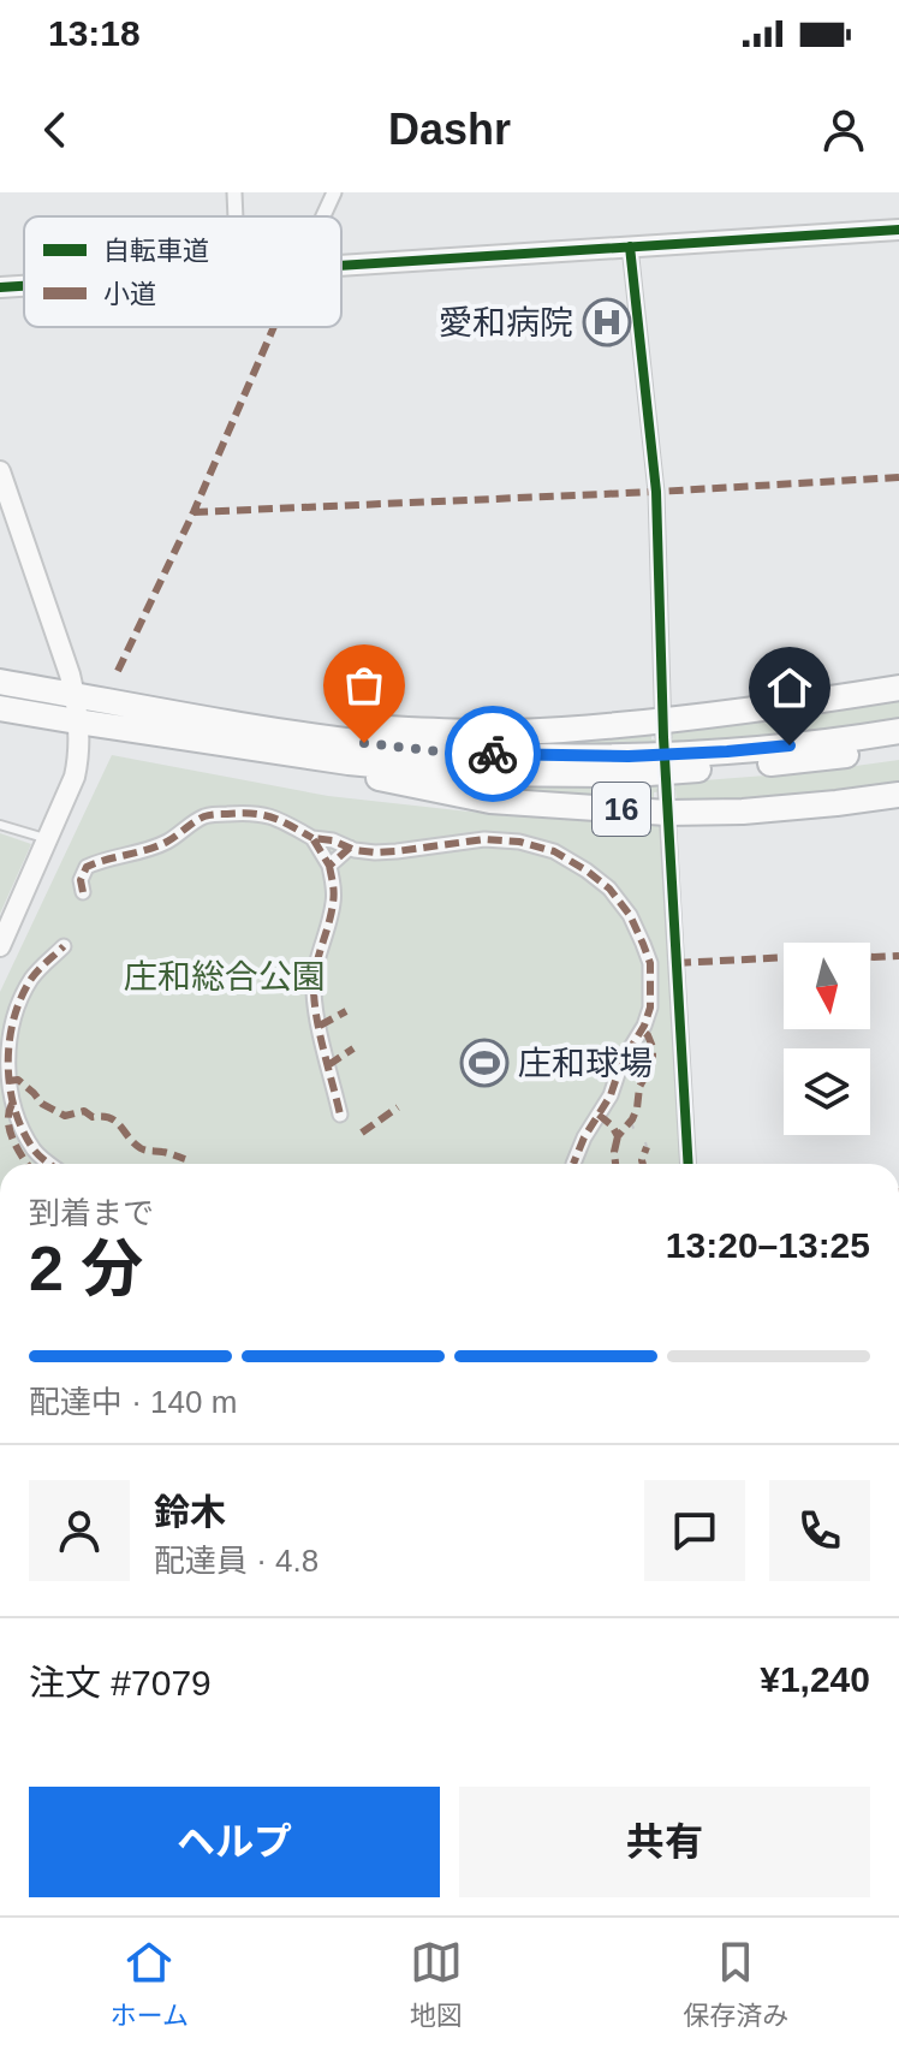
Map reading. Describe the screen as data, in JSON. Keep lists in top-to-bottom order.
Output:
{
  "streets": {
    "highway": ["16"]
  },
  "parks": ["庄和総合公園"],
  "places": {
    "hospital": ["愛和病院"],
    "sports": ["庄和球場"]
  },
  "legend": ["自転車道", "小道"],
  "north": "bottom",
  "page": {
    "status": "13:18",
    "header": "Dashr",
    "heading": ["2 分", "到着まで", "13:20–13:25"],
    "panel": [
      "鈴木",
      "配達員 · 4.8",
      "注文 #7079",
      "¥1,240"
    ],
    "bar": "配達中 · 140 m",
    "buttons": ["ヘルプ", "共有"],
    "tabs": ["ホーム", "地図", "保存済み"]
  }
}
